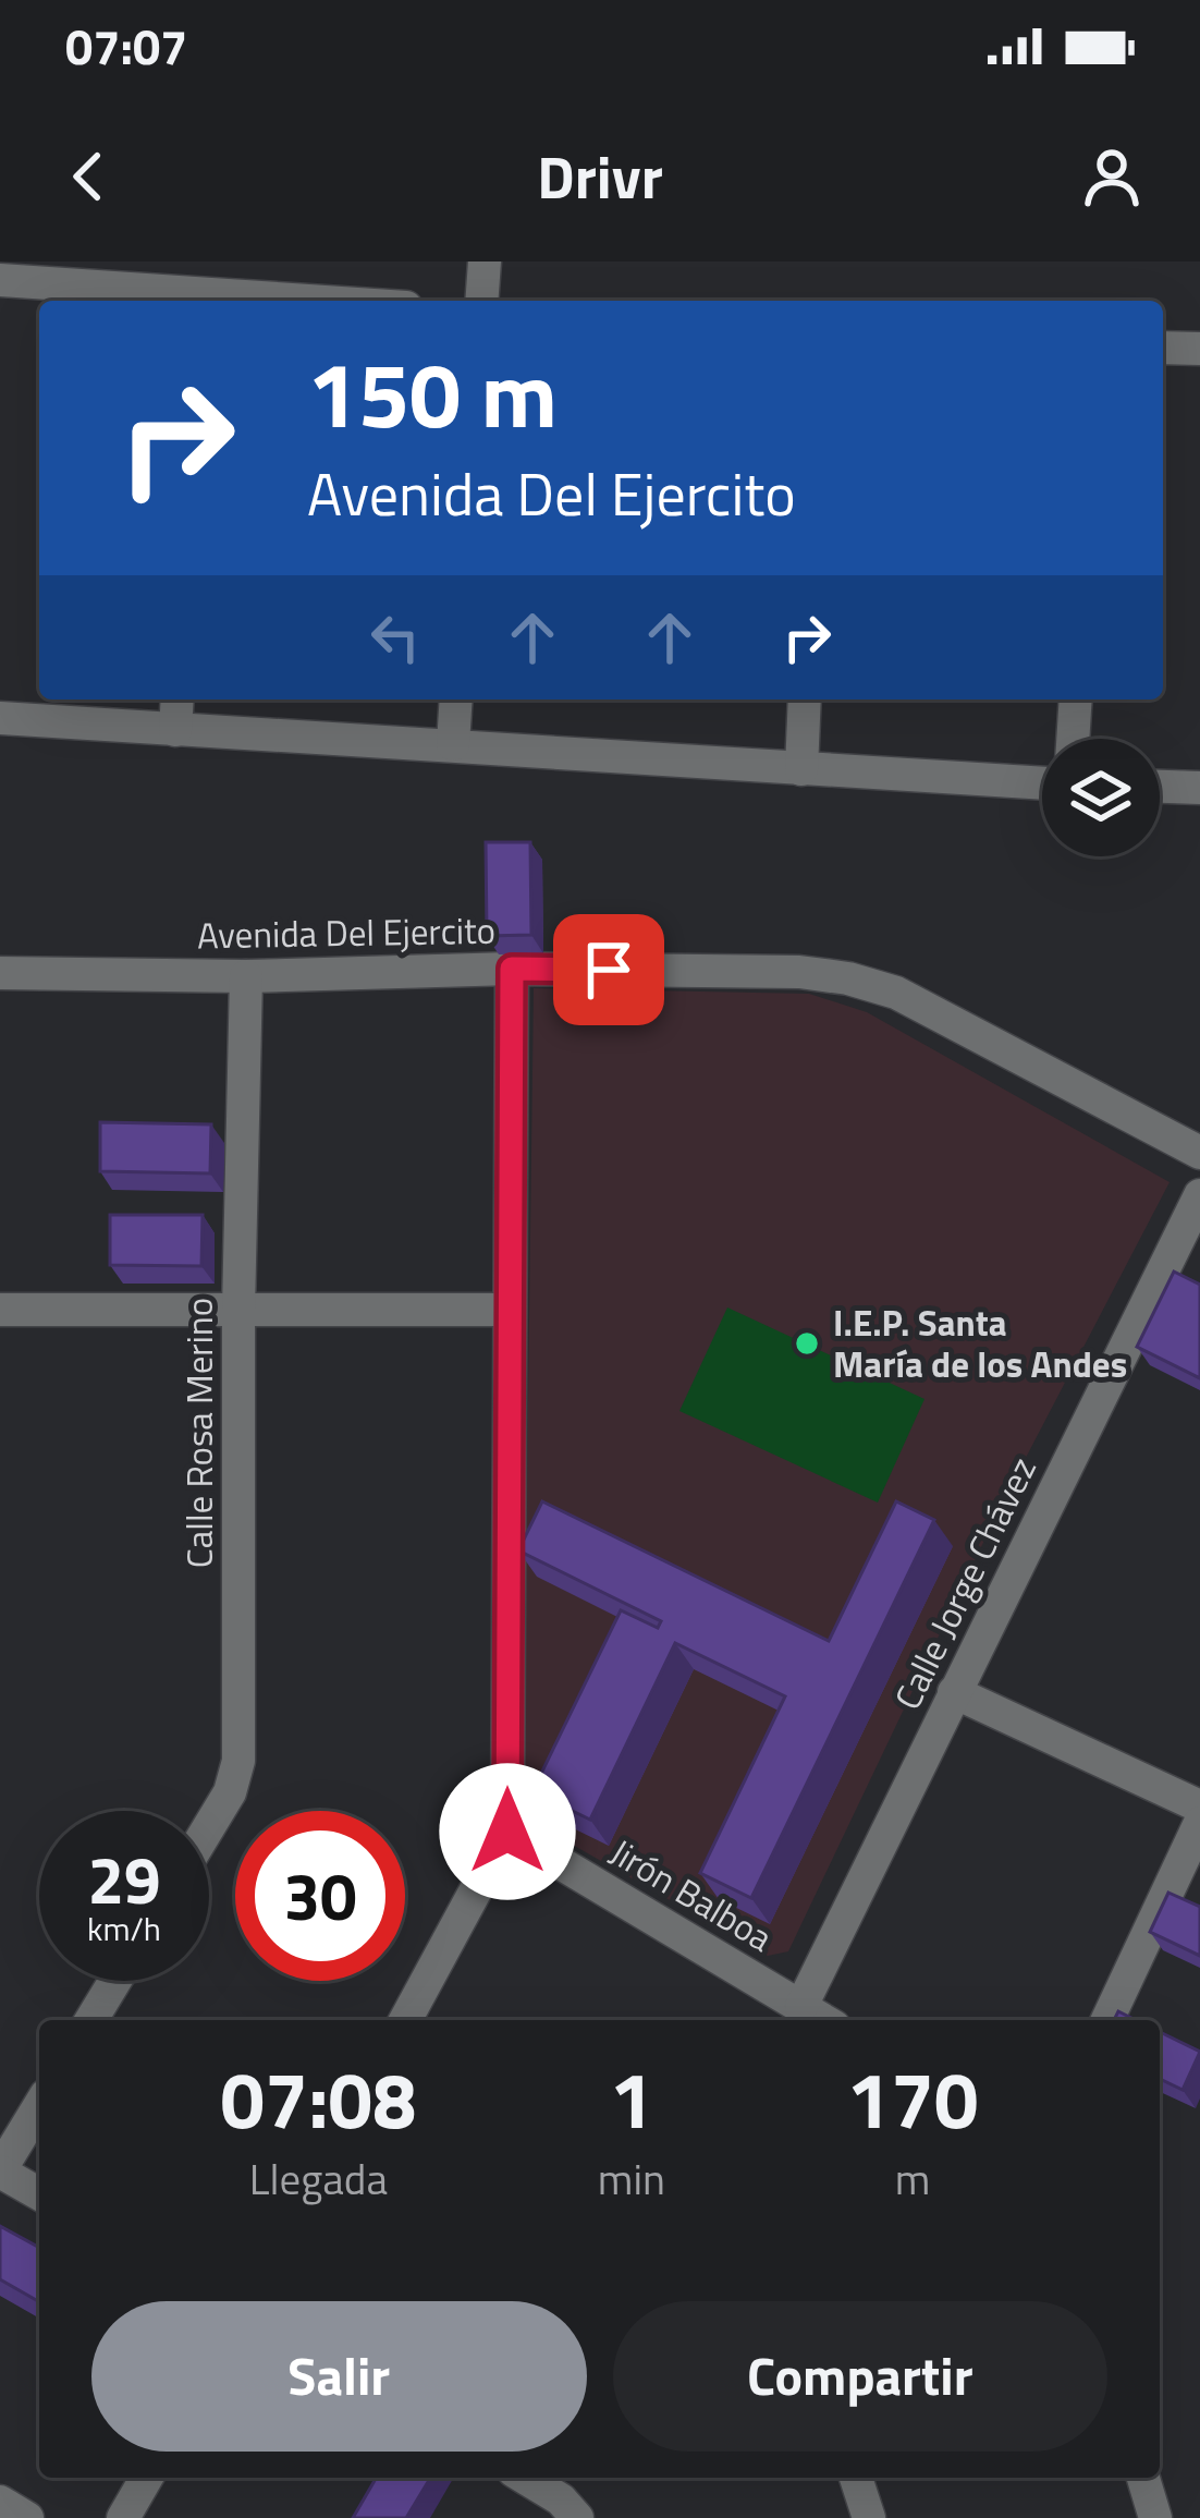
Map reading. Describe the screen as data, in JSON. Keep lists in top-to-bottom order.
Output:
{
  "streets": {
    "street": [
      "Avenida Del Ejercito",
      "Calle Rosa Merino",
      "Calle Jorge Chávez",
      "Jirón Balboa"
    ]
  },
  "crossings": [
    ["Avenida Del Ejercito", "Calle Rosa Merino"],
    ["Calle Jorge Chávez", "Jirón Balboa"]
  ],
  "places": ["I.E.P. Santa María de los Andes"],
  "page": {
    "status": "07:07",
    "header": "Drivr",
    "turn": ["150 m", "Avenida Del Ejercito"],
    "speed": "29 km/h",
    "limit": "30",
    "eta": [
      "07:08",
      "Llegada",
      "1",
      "min",
      "170",
      "m"
    ],
    "buttons": ["Salir", "Compartir"]
  }
}
